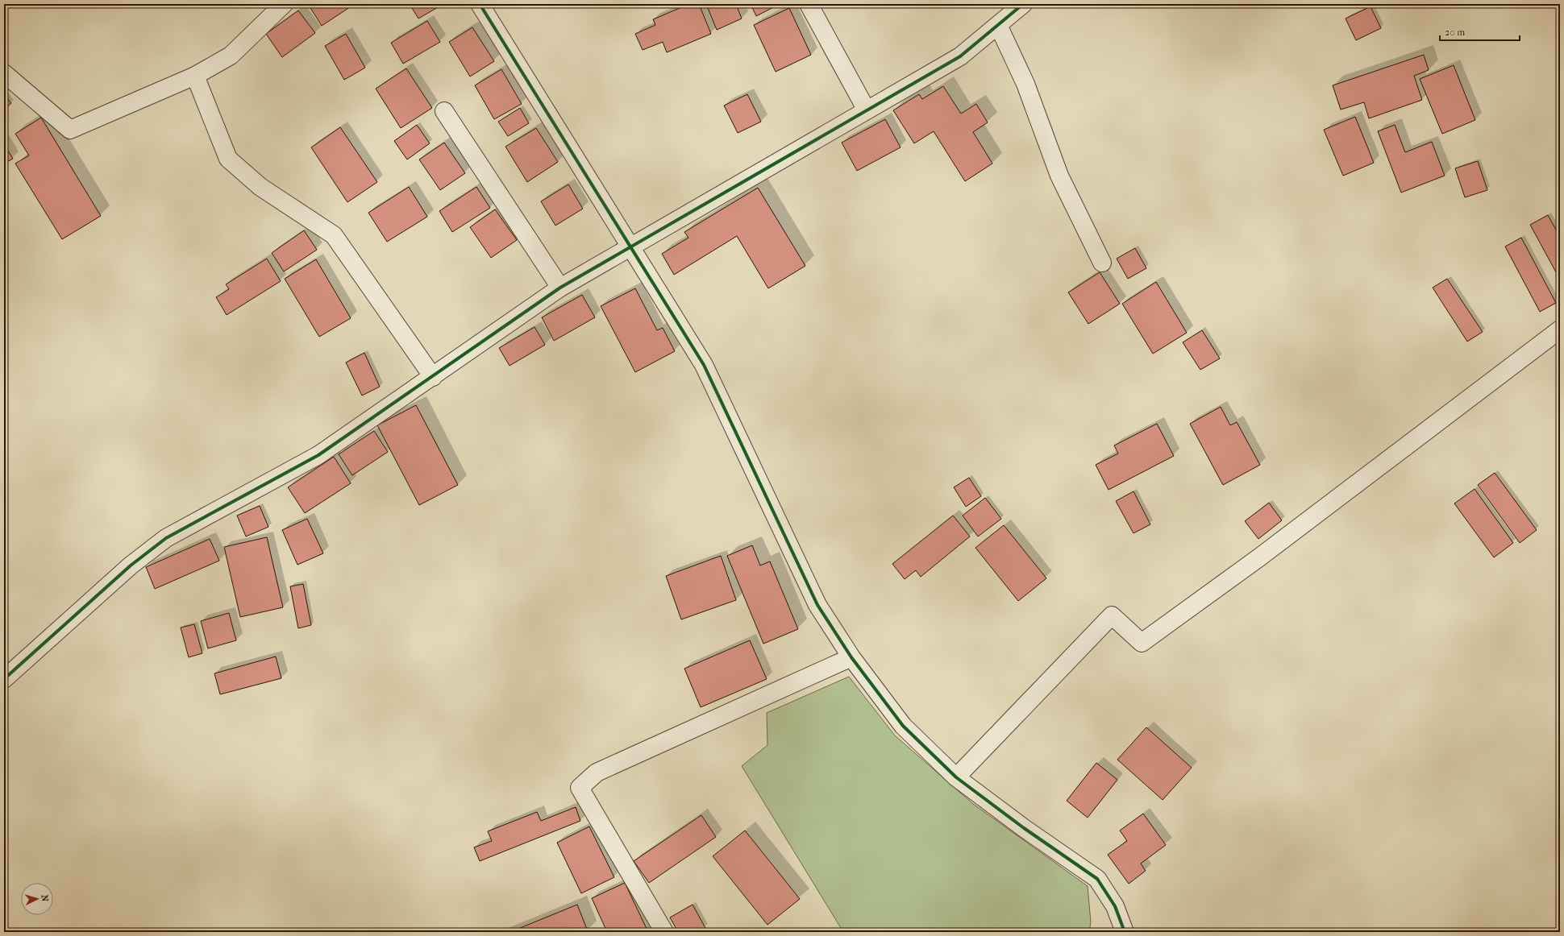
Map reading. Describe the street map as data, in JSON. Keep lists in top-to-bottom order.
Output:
{
  "scale_bar": "20 m",
  "north": "right"
}
